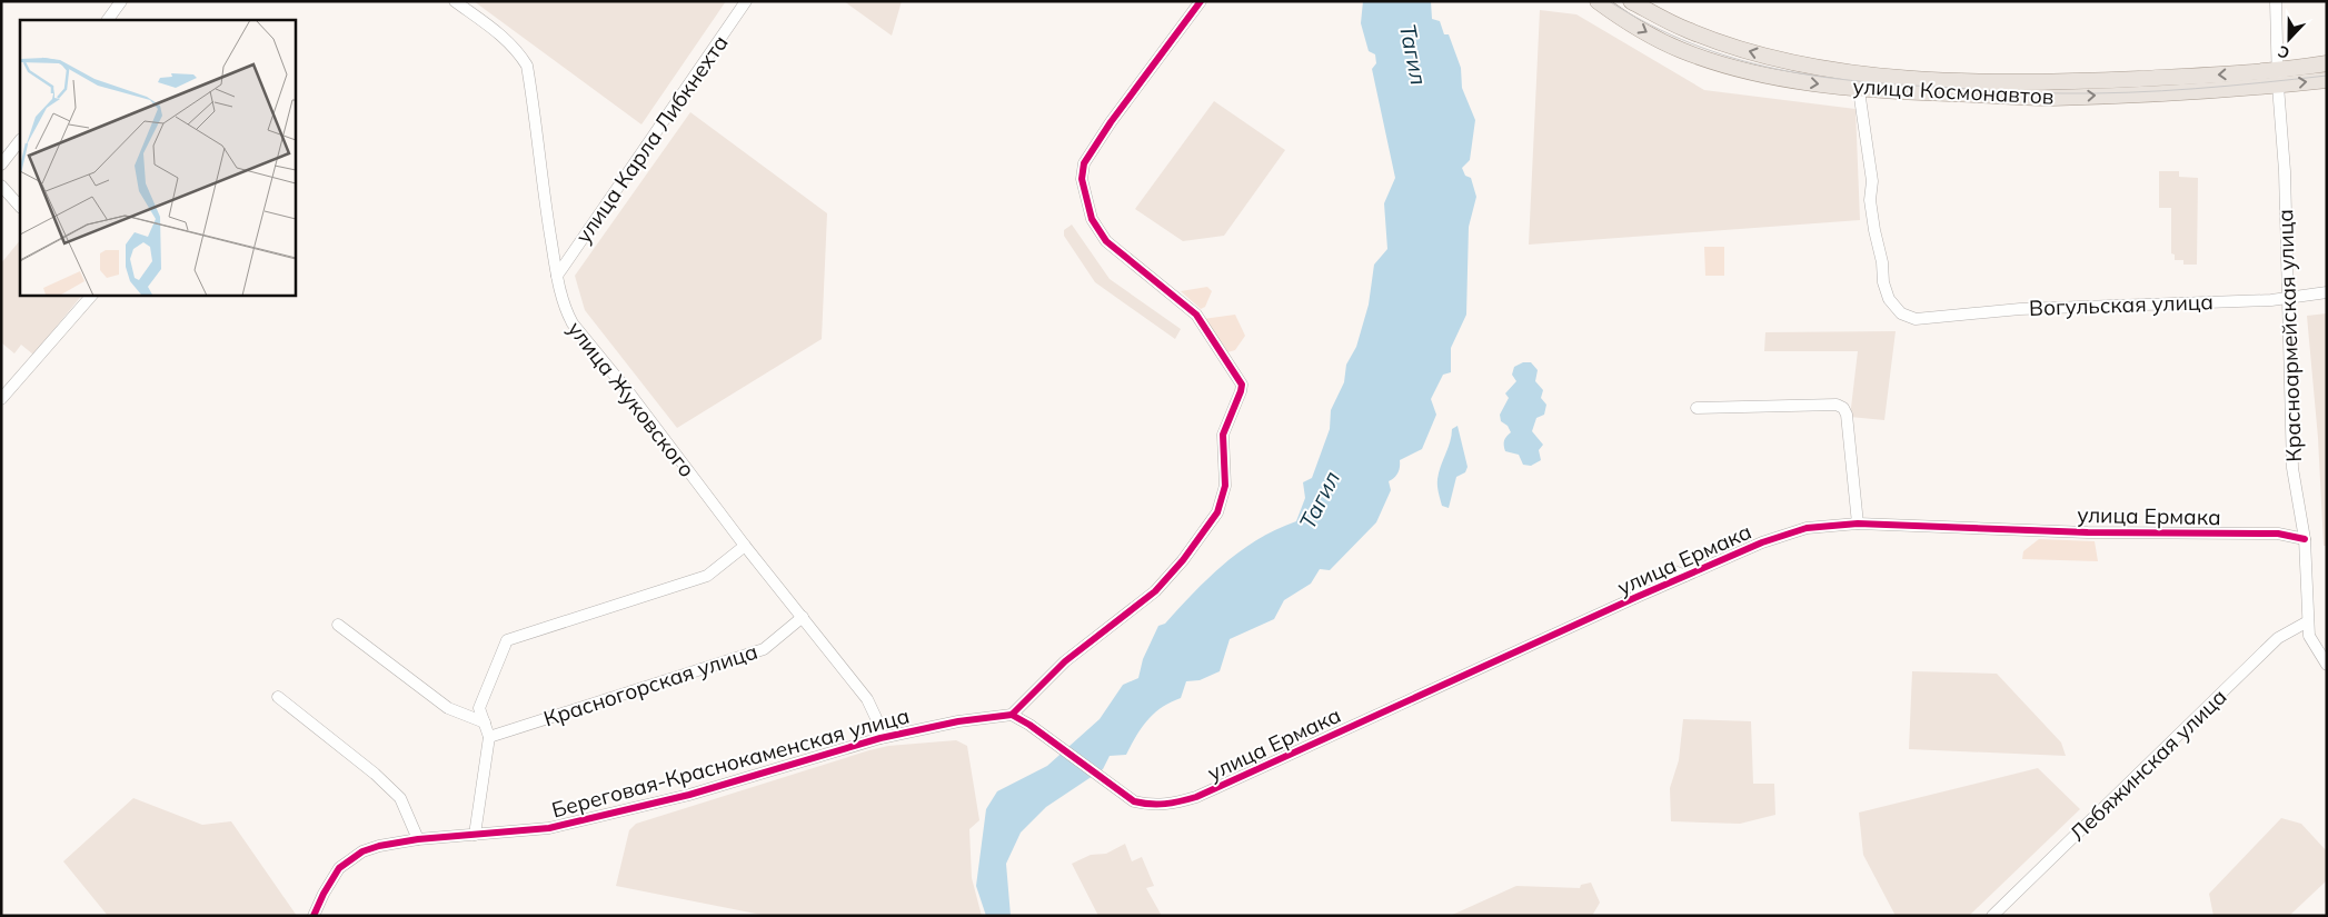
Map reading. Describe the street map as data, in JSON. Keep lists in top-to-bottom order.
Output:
{
  "streets": {
    "main road": ["улица Космонавтов"],
    "street": [
      "улица Карла Либкнехта",
      "Вогульская улица",
      "Красноармейская улица",
      "улица Жуковского",
      "улица Ермака",
      "Красногорская улица",
      "Береговая-Краснокаменская улица",
      "Лебяжинская улица"
    ]
  },
  "crossings": [
    ["улица Космонавтов", "Вогульская улица"],
    ["улица Космонавтов", "Красноармейская улица"],
    ["улица Карла Либкнехта", "улица Жуковского"],
    ["Вогульская улица", "Красноармейская улица"],
    ["Красноармейская улица", "улица Ермака"],
    ["Красноармейская улица", "Лебяжинская улица"],
    ["улица Жуковского", "Красногорская улица"],
    ["улица Жуковского", "Береговая-Краснокаменская улица"],
    ["улица Ермака", "Береговая-Краснокаменская улица"]
  ],
  "water": ["Тагил"],
  "north": "bottom"
}
